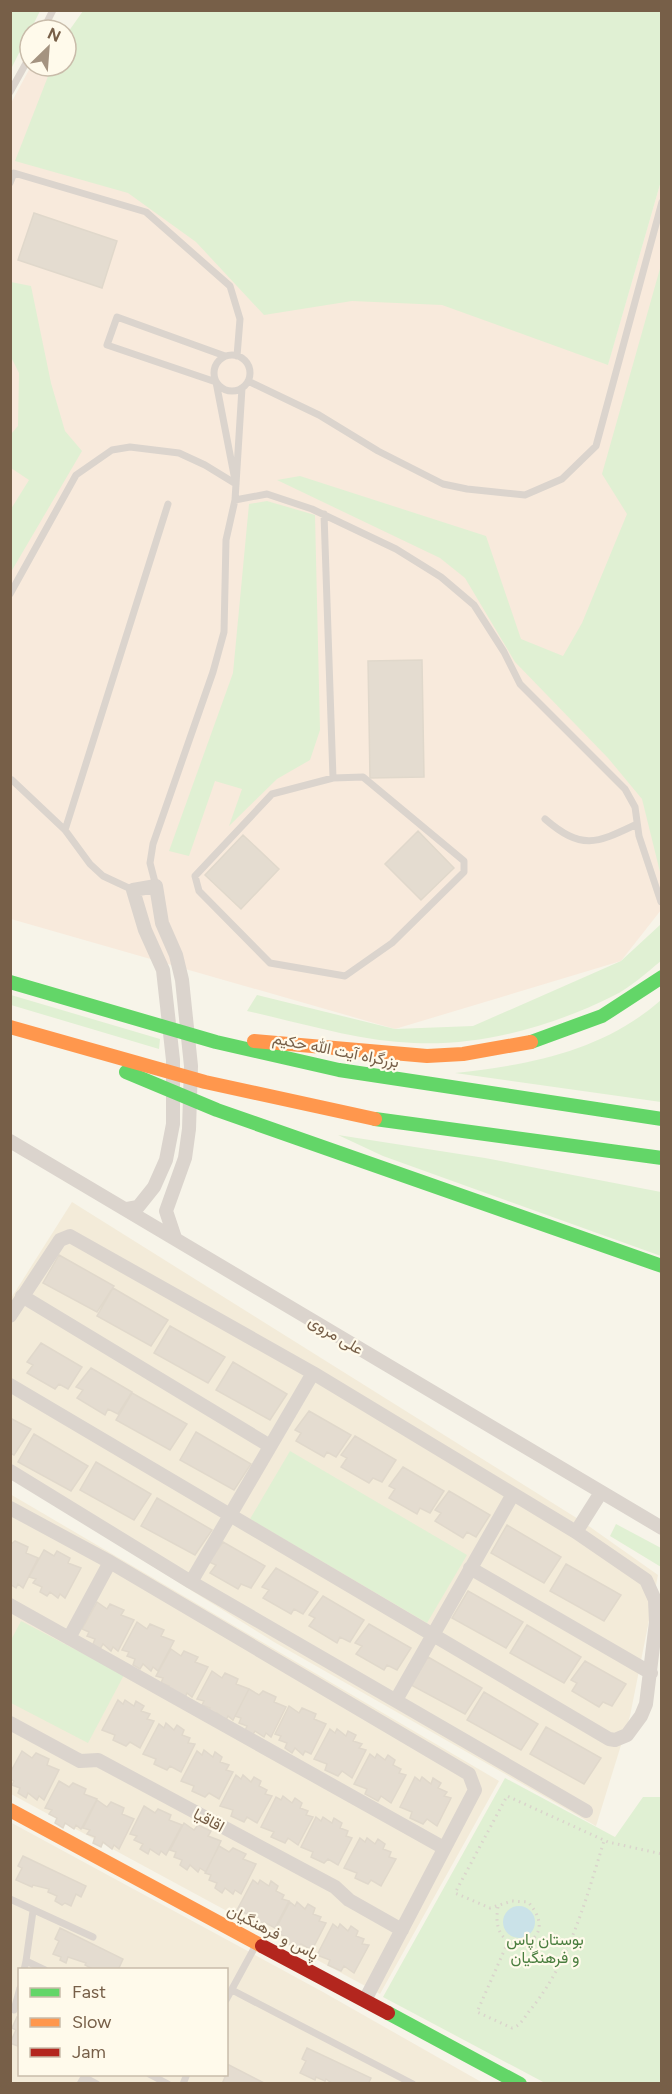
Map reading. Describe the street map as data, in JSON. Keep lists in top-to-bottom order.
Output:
{
  "streets": {
    "main road": ["بزرگراه آیت الله حکیم", "پاس و فرهنگیان"],
    "street": ["علی مروی", "اقاقیا"]
  },
  "parks": ["بوستان پاس و فرهنگیان"],
  "legend": ["Fast", "Slow", "Jam"],
  "north": "top right"
}
